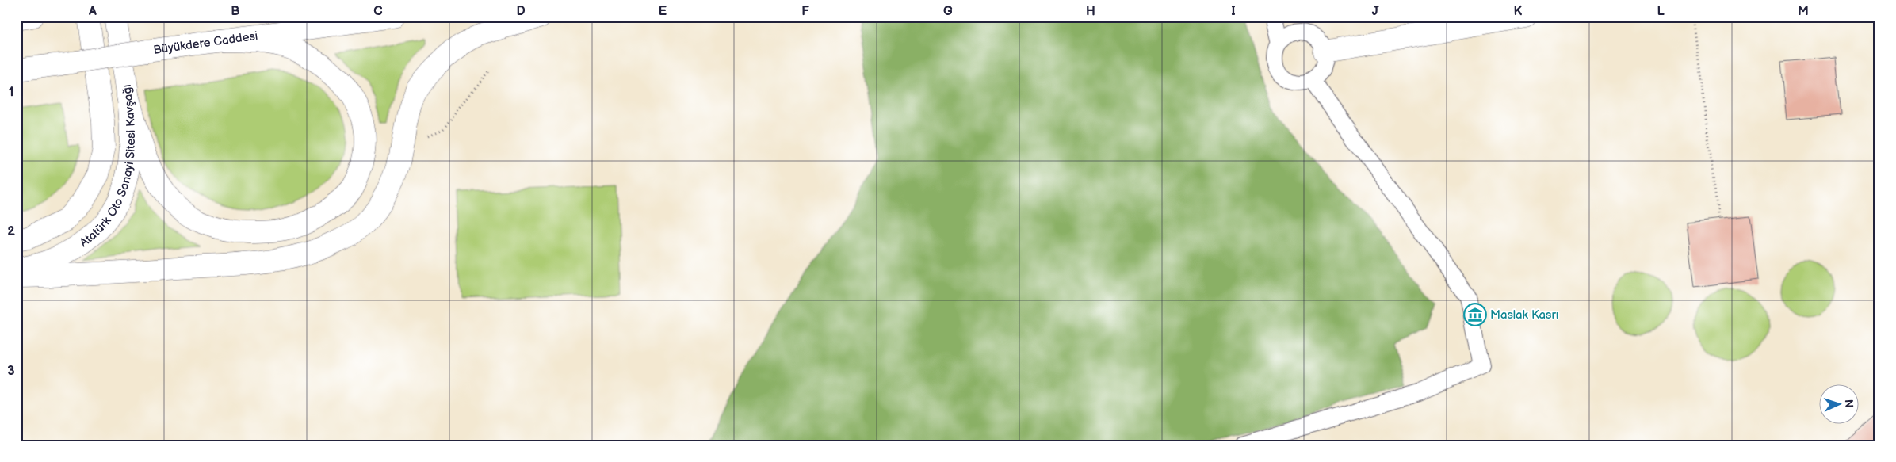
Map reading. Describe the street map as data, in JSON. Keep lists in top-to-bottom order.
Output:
{
  "streets": {
    "main road": ["Büyükdere Caddesi", "Atatürk Oto Sanayi Sitesi Kavşağı"]
  },
  "places": {
    "museum": ["Maslak Kasrı"]
  },
  "north": "right",
  "grid": {
    "columns": [
      "A",
      "B",
      "C",
      "D",
      "E",
      "F",
      "G",
      "H",
      "I",
      "J",
      "K",
      "L",
      "M"
    ],
    "rows": ["1", "2", "3"]
  }
}
